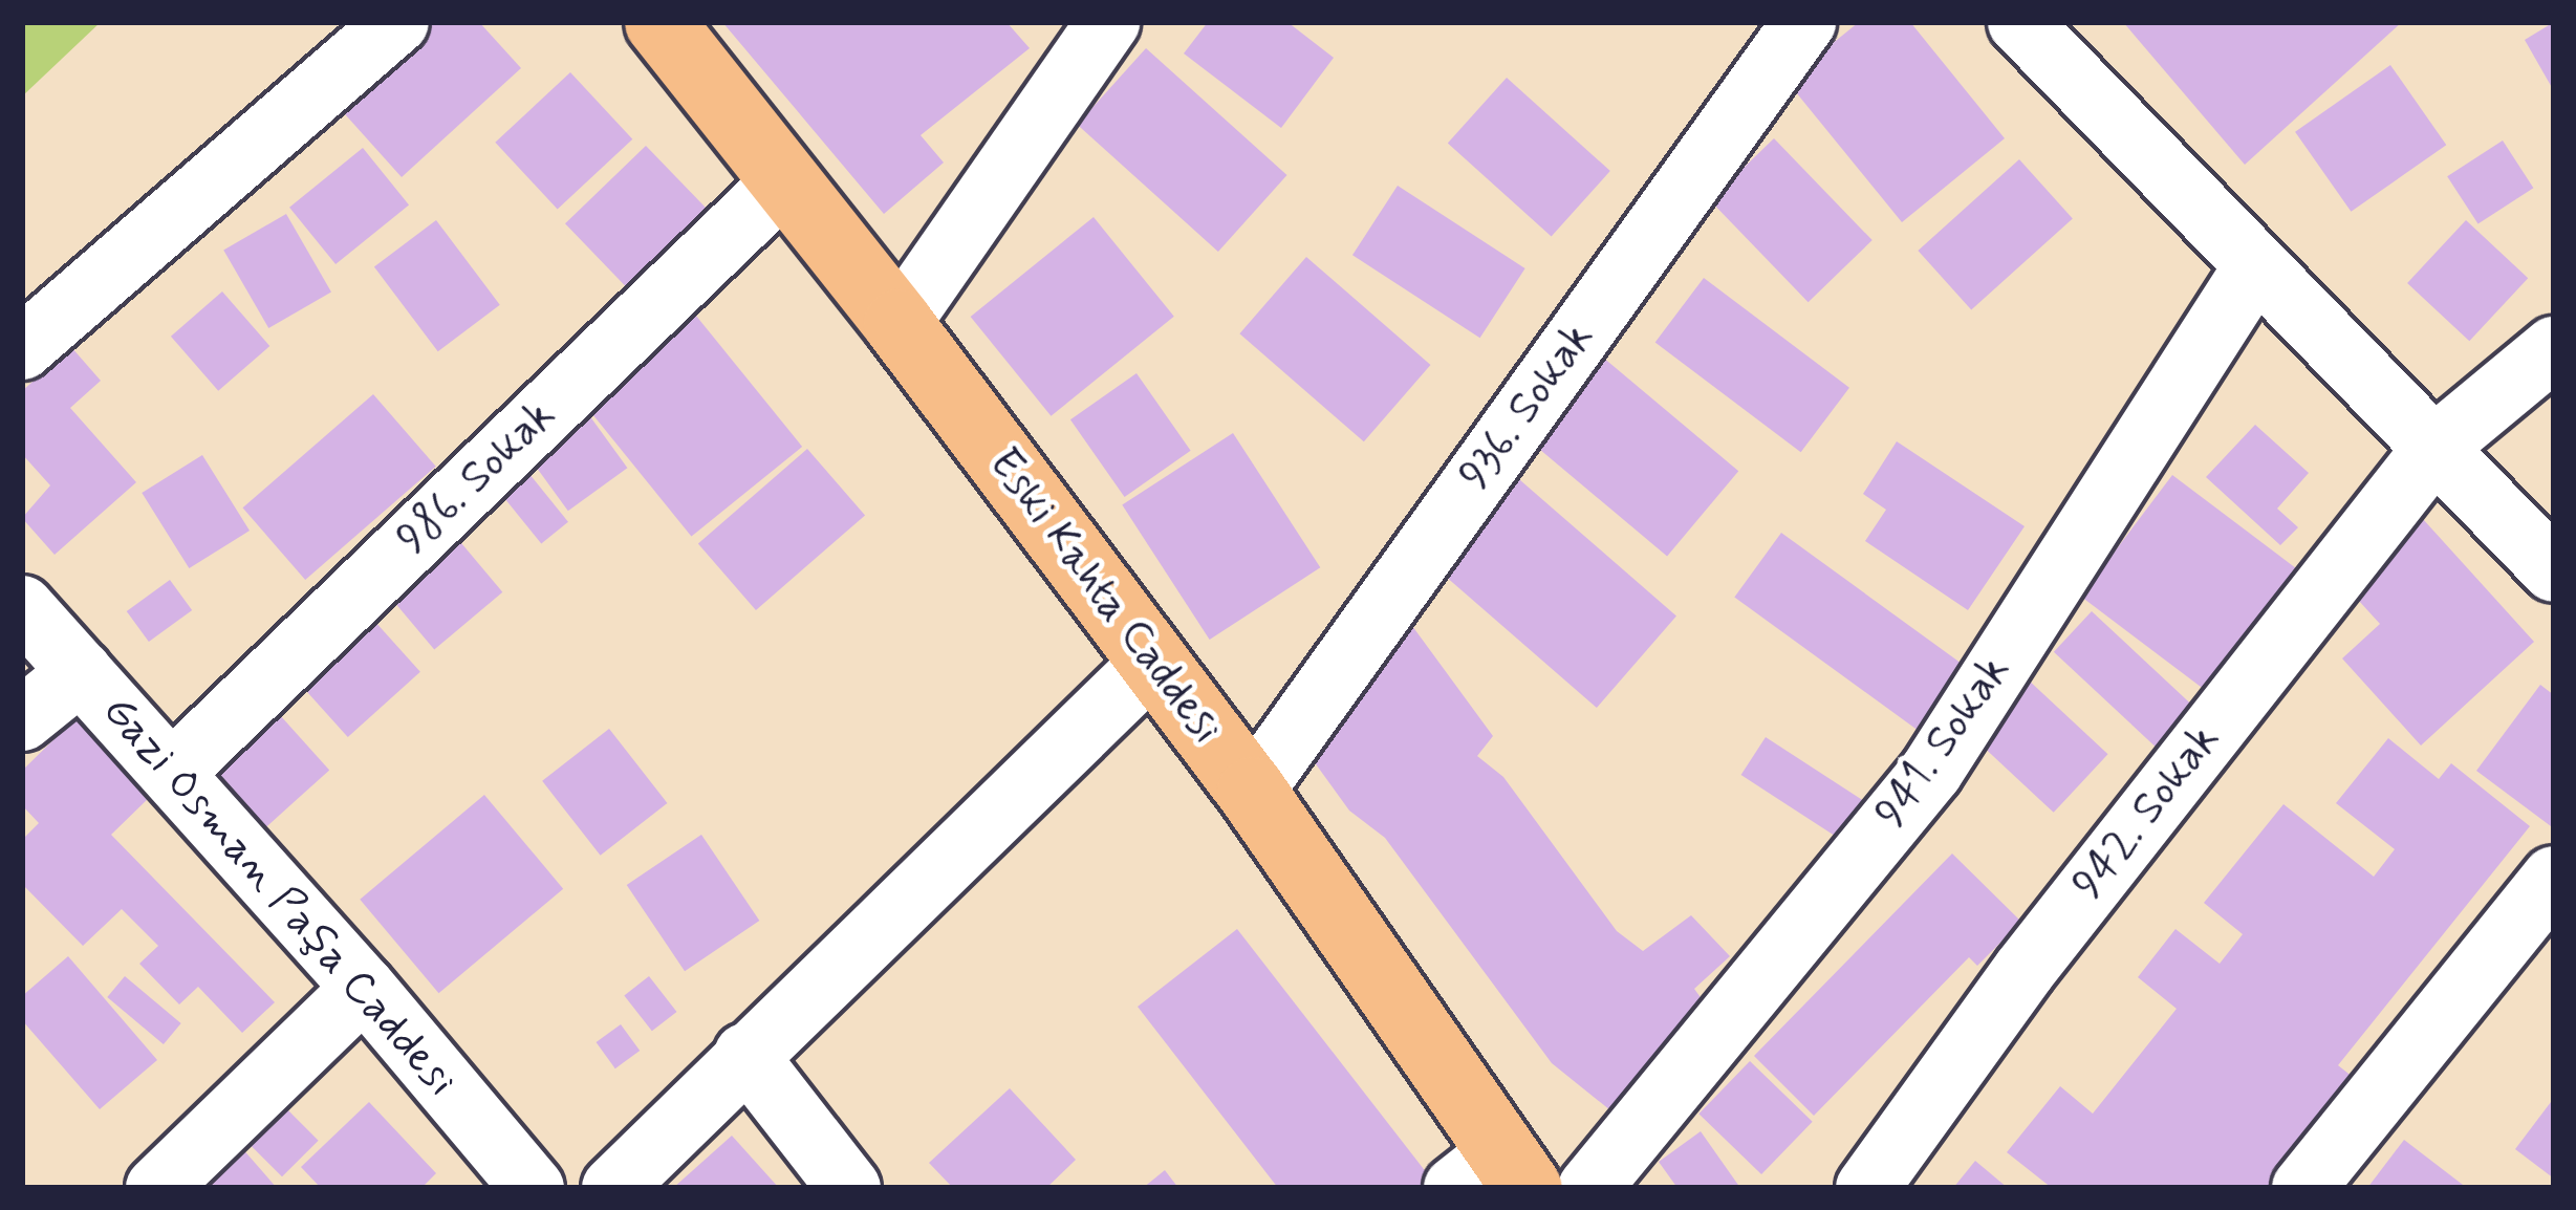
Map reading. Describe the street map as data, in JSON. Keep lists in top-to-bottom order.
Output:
{
  "streets": {
    "main road": ["Eski Kahta Caddesi"],
    "street": [
      "936. Sokak",
      "986. Sokak",
      "941. Sokak",
      "942. Sokak",
      "Gazi Osman Paşa Caddesi"
    ]
  },
  "crossings": [
    ["936. Sokak", "Eski Kahta Caddesi"],
    ["986. Sokak", "Eski Kahta Caddesi"],
    ["986. Sokak", "Gazi Osman Paşa Caddesi"]
  ]
}
